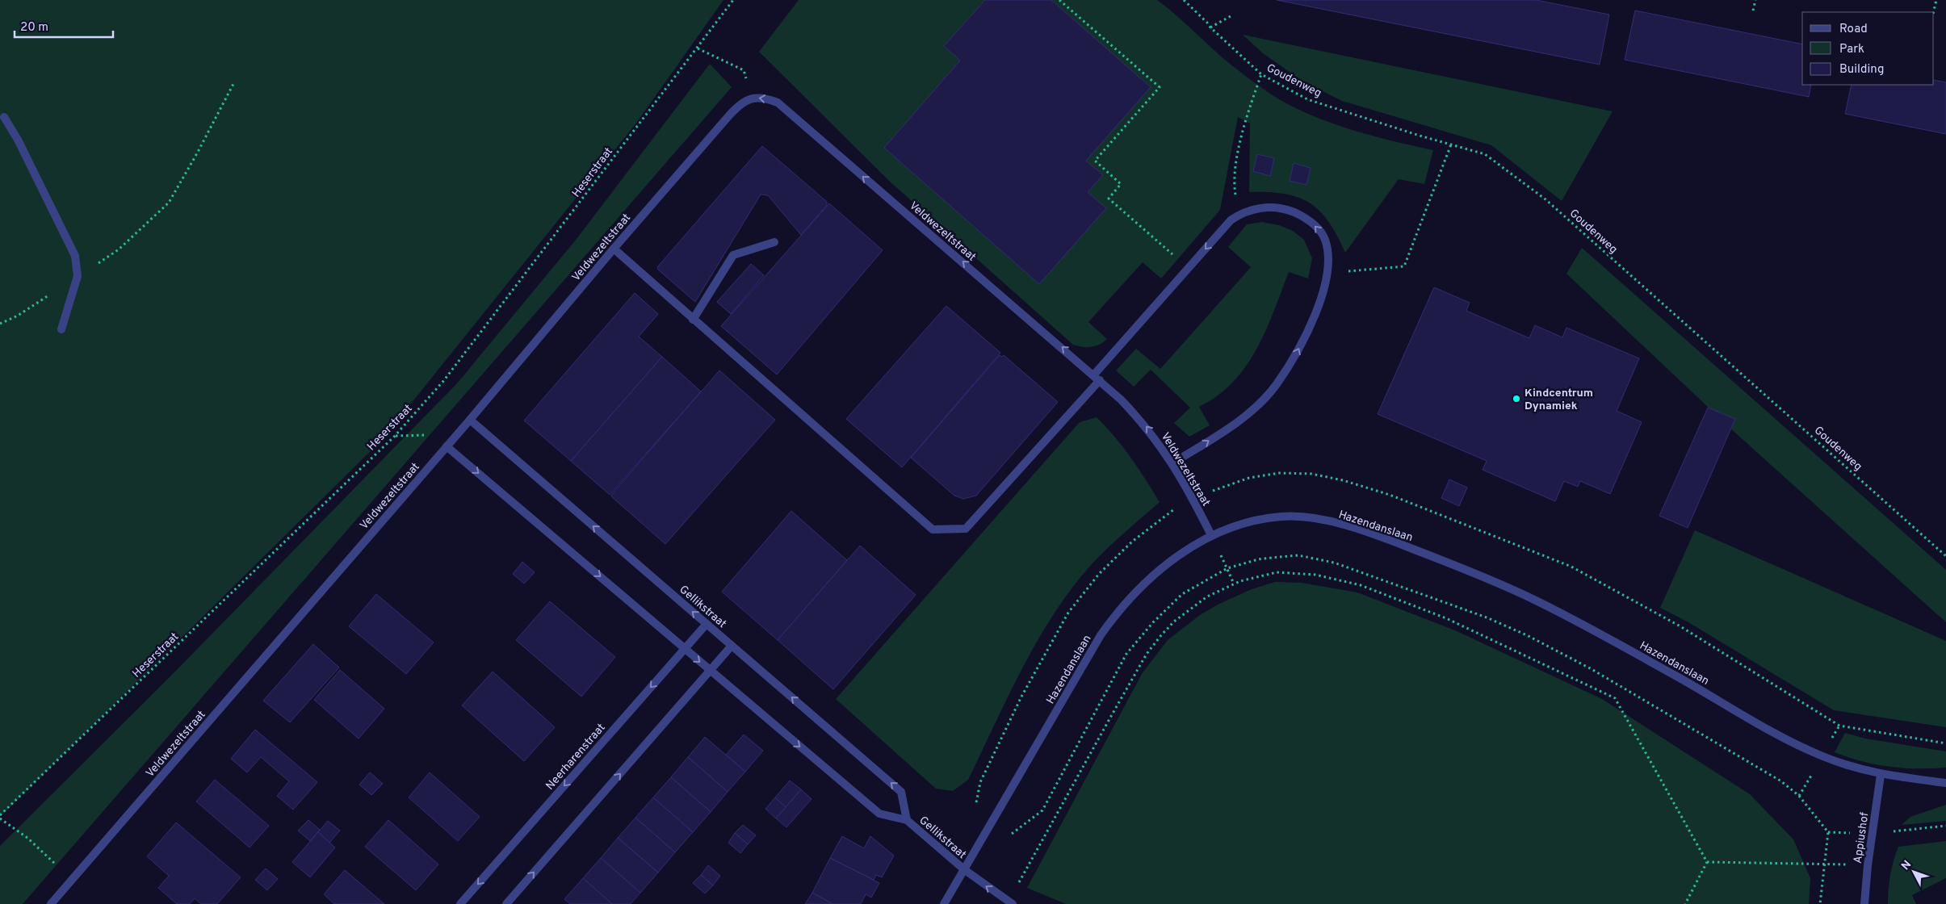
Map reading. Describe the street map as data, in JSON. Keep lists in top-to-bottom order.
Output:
{
  "streets": {
    "street": [
      "Veldwezeltstraat",
      "Hazendanslaan",
      "Gellikstraat",
      "Neerharenstraat",
      "Appiushof"
    ],
    "path": ["Goudenweg", "Heserstraat"]
  },
  "crossings": [
    ["Veldwezeltstraat", "Hazendanslaan"],
    ["Veldwezeltstraat", "Gellikstraat"],
    ["Hazendanslaan", "Gellikstraat"],
    ["Hazendanslaan", "Appiushof"],
    ["Gellikstraat", "Neerharenstraat"]
  ],
  "places": ["Kindcentrum Dynamiek"],
  "legend": ["Road", "Park", "Building"],
  "scale_bar": "20 m",
  "north": "top left"
}
